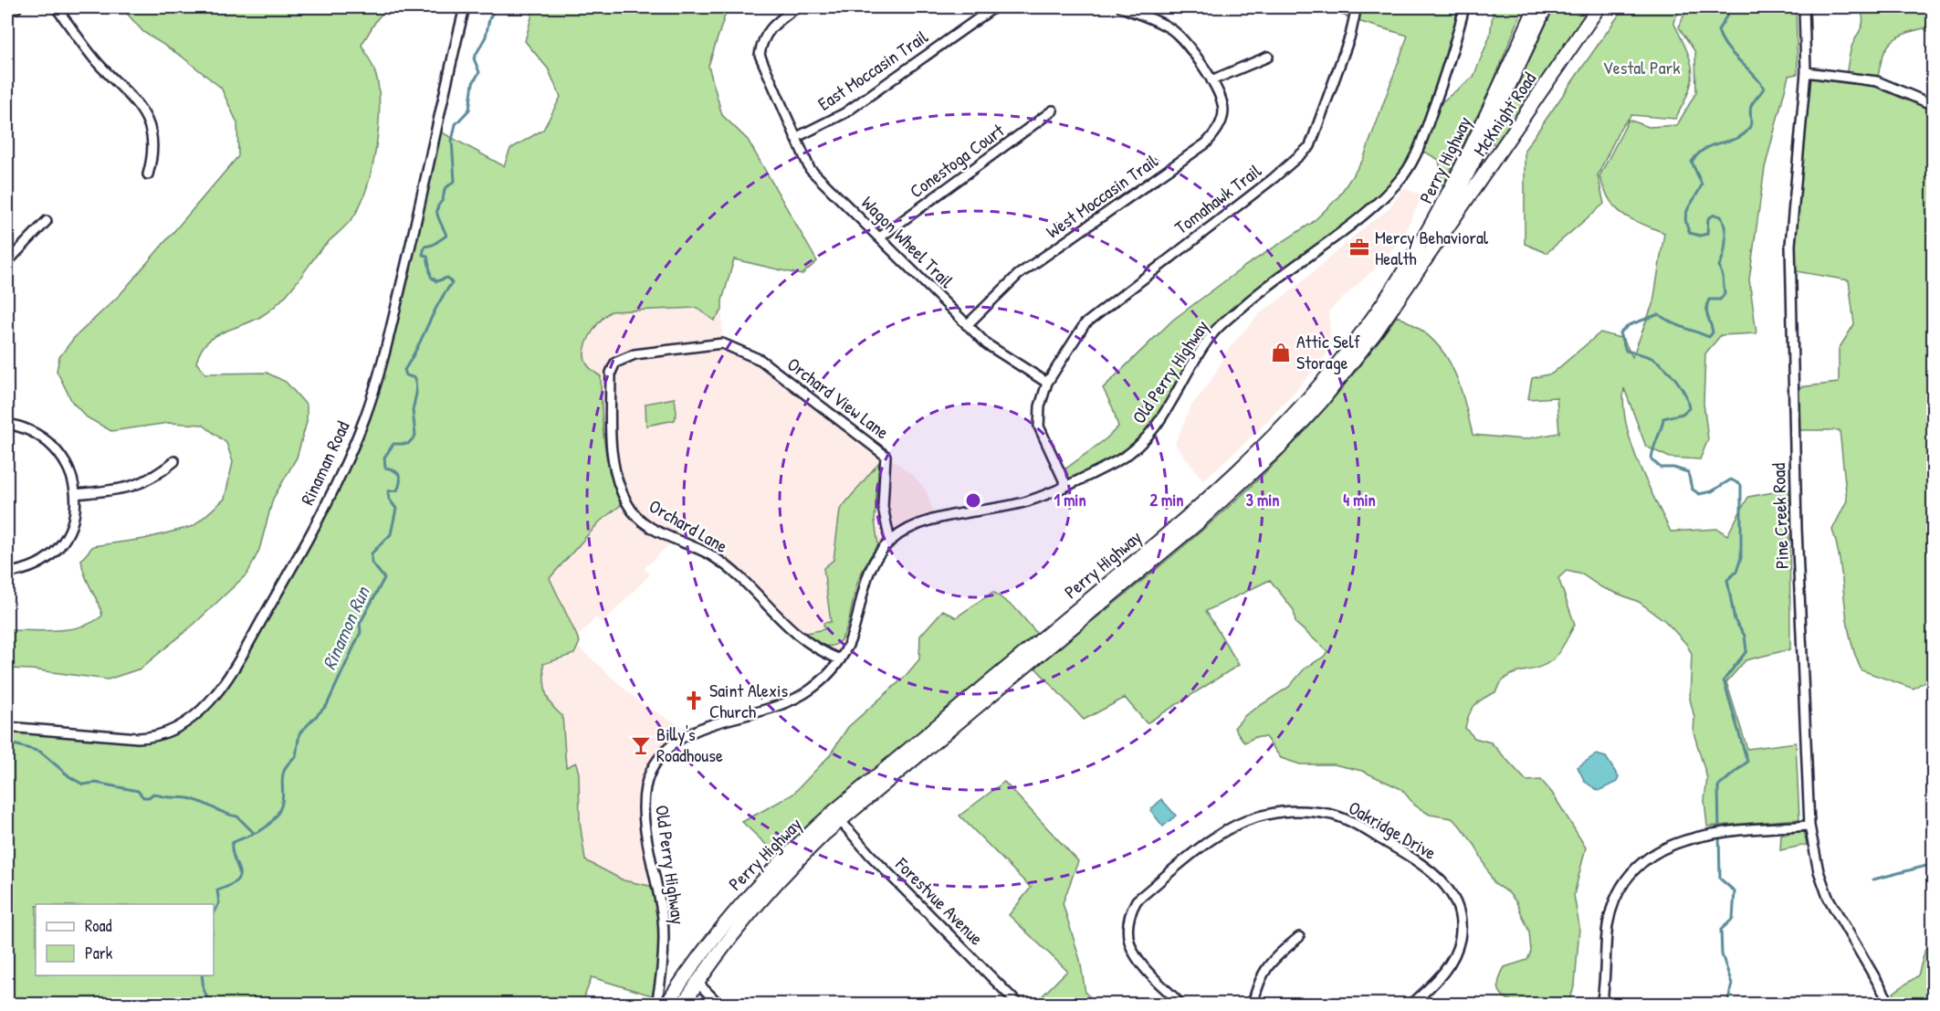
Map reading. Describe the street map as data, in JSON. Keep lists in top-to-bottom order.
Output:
{
  "streets": {
    "highway": ["McKnight Road", "Perry Highway"],
    "street": [
      "East Moccasin Trail",
      "Conestoga Court",
      "West Moccasin Trail",
      "Tomahawk Trail",
      "Wagon Wheel Trail",
      "Old Perry Highway",
      "Orchard View Lane",
      "Rinaman Road",
      "Pine Creek Road",
      "Orchard Lane",
      "Oakridge Drive",
      "Forestvue Avenue"
    ]
  },
  "crossings": [
    ["East Moccasin Trail", "Wagon Wheel Trail"],
    ["McKnight Road", "Perry Highway"],
    ["Perry Highway", "Forestvue Avenue"],
    ["Conestoga Court", "Wagon Wheel Trail"],
    ["West Moccasin Trail", "Wagon Wheel Trail"],
    ["Tomahawk Trail", "Wagon Wheel Trail"],
    ["Old Perry Highway", "Orchard View Lane"],
    ["Old Perry Highway", "Orchard Lane"],
    ["Orchard View Lane", "Orchard Lane"]
  ],
  "water": ["Rinamon Run"],
  "parks": ["Vestal Park"],
  "places": {
    "office": ["Mercy Behavioral Health"],
    "shop": ["Attic Self Storage"],
    "church": ["Saint Alexis Church"],
    "bar": ["Billy's Roadhouse"]
  },
  "legend": ["Road", "Park"],
  "rings": [
    "1 min",
    "2 min",
    "3 min",
    "4 min"
  ]
}
